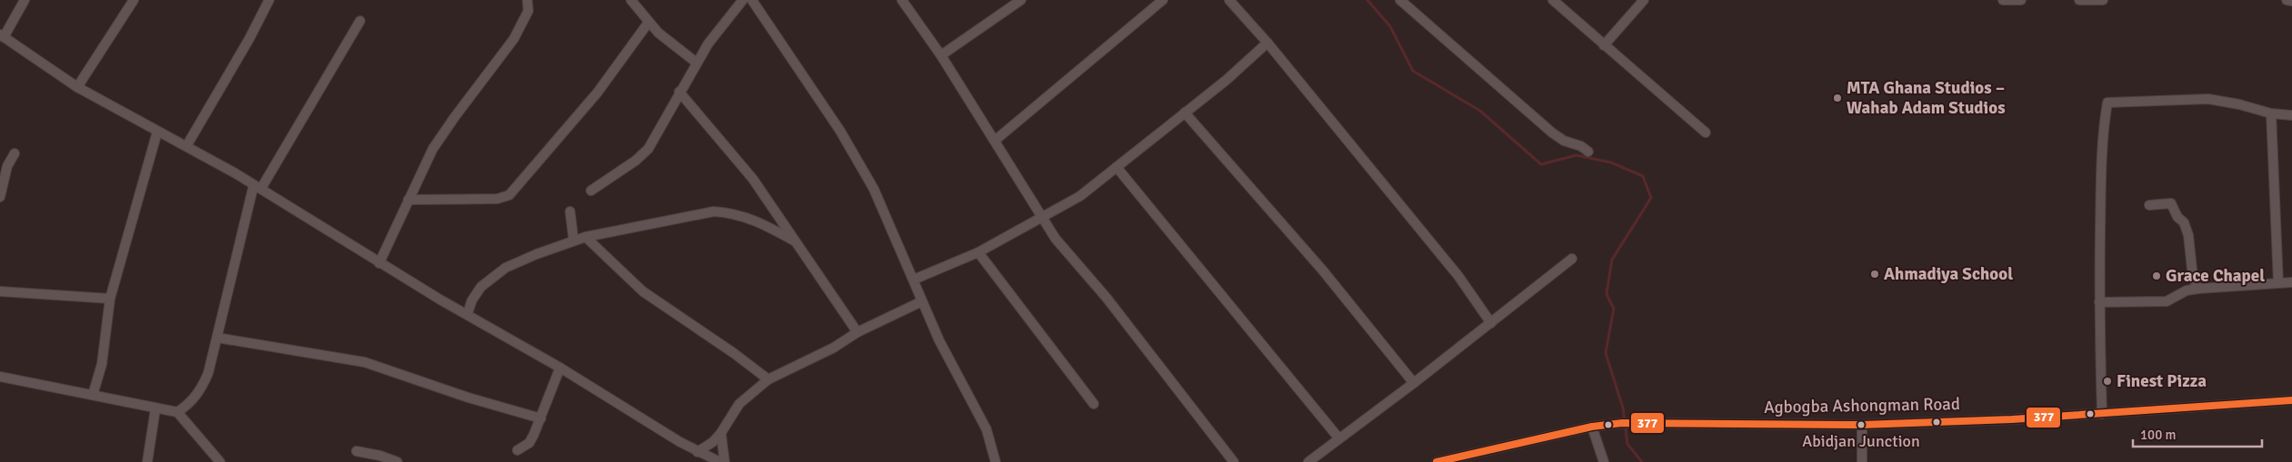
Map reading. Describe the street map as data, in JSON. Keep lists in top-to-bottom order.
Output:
{
  "streets": {
    "street": ["Agbogba Ashongman Road"]
  },
  "places": [
    "MTA Ghana Studios – Wahab Adam Studios",
    "Ahmadiya School",
    "Grace Chapel",
    "Finest Pizza",
    "Abidjan Junction"
  ],
  "lines": ["transit line 377"],
  "scale_bar": "100 m"
}
